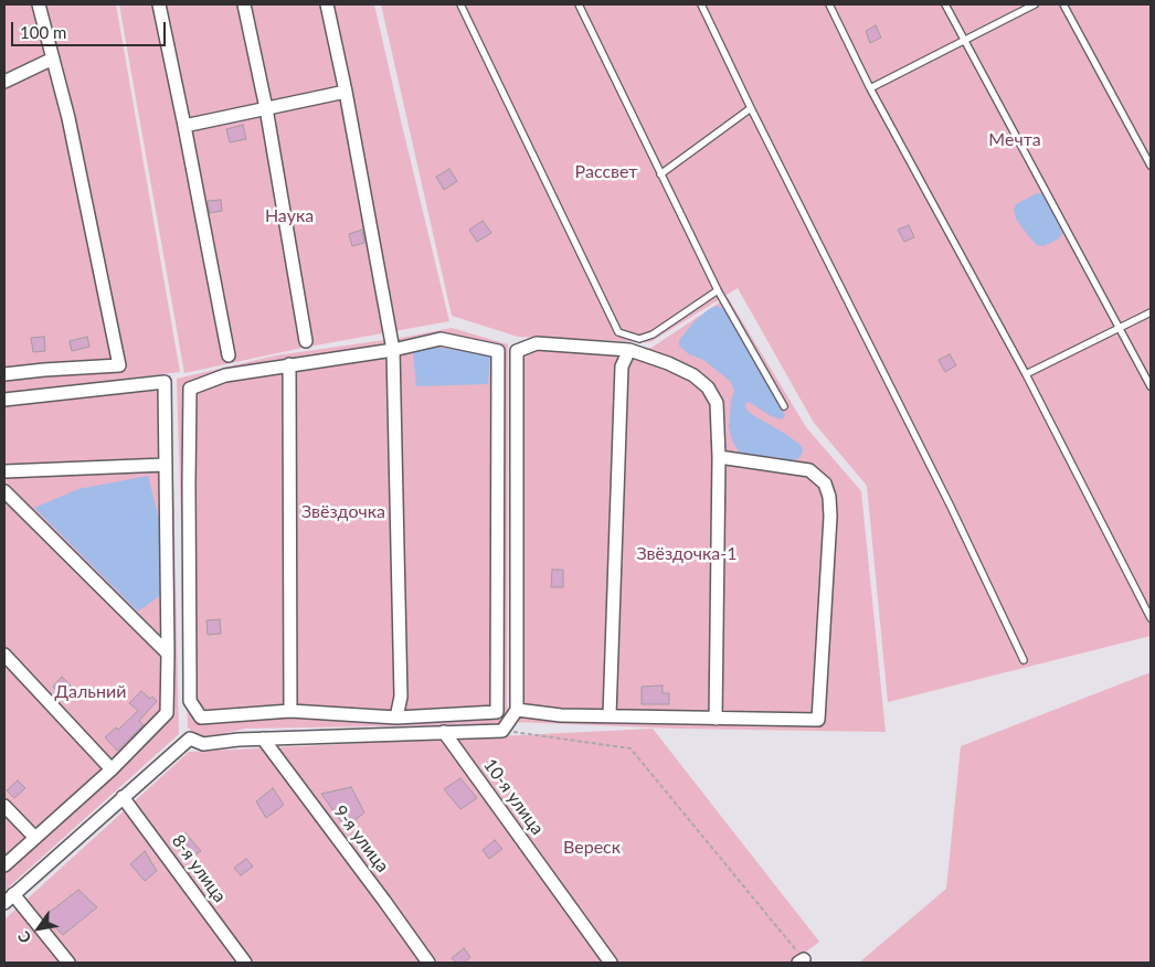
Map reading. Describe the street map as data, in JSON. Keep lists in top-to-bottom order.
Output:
{
  "streets": {
    "street": ["10-я улица", "9-я улица", "8-я улица"]
  },
  "parks": [
    "Мечта",
    "Рассвет",
    "Наука",
    "Звёздочка",
    "Звёздочка-1",
    "Дальний",
    "Вереск"
  ],
  "scale_bar": "100 m",
  "north": "bottom left"
}
